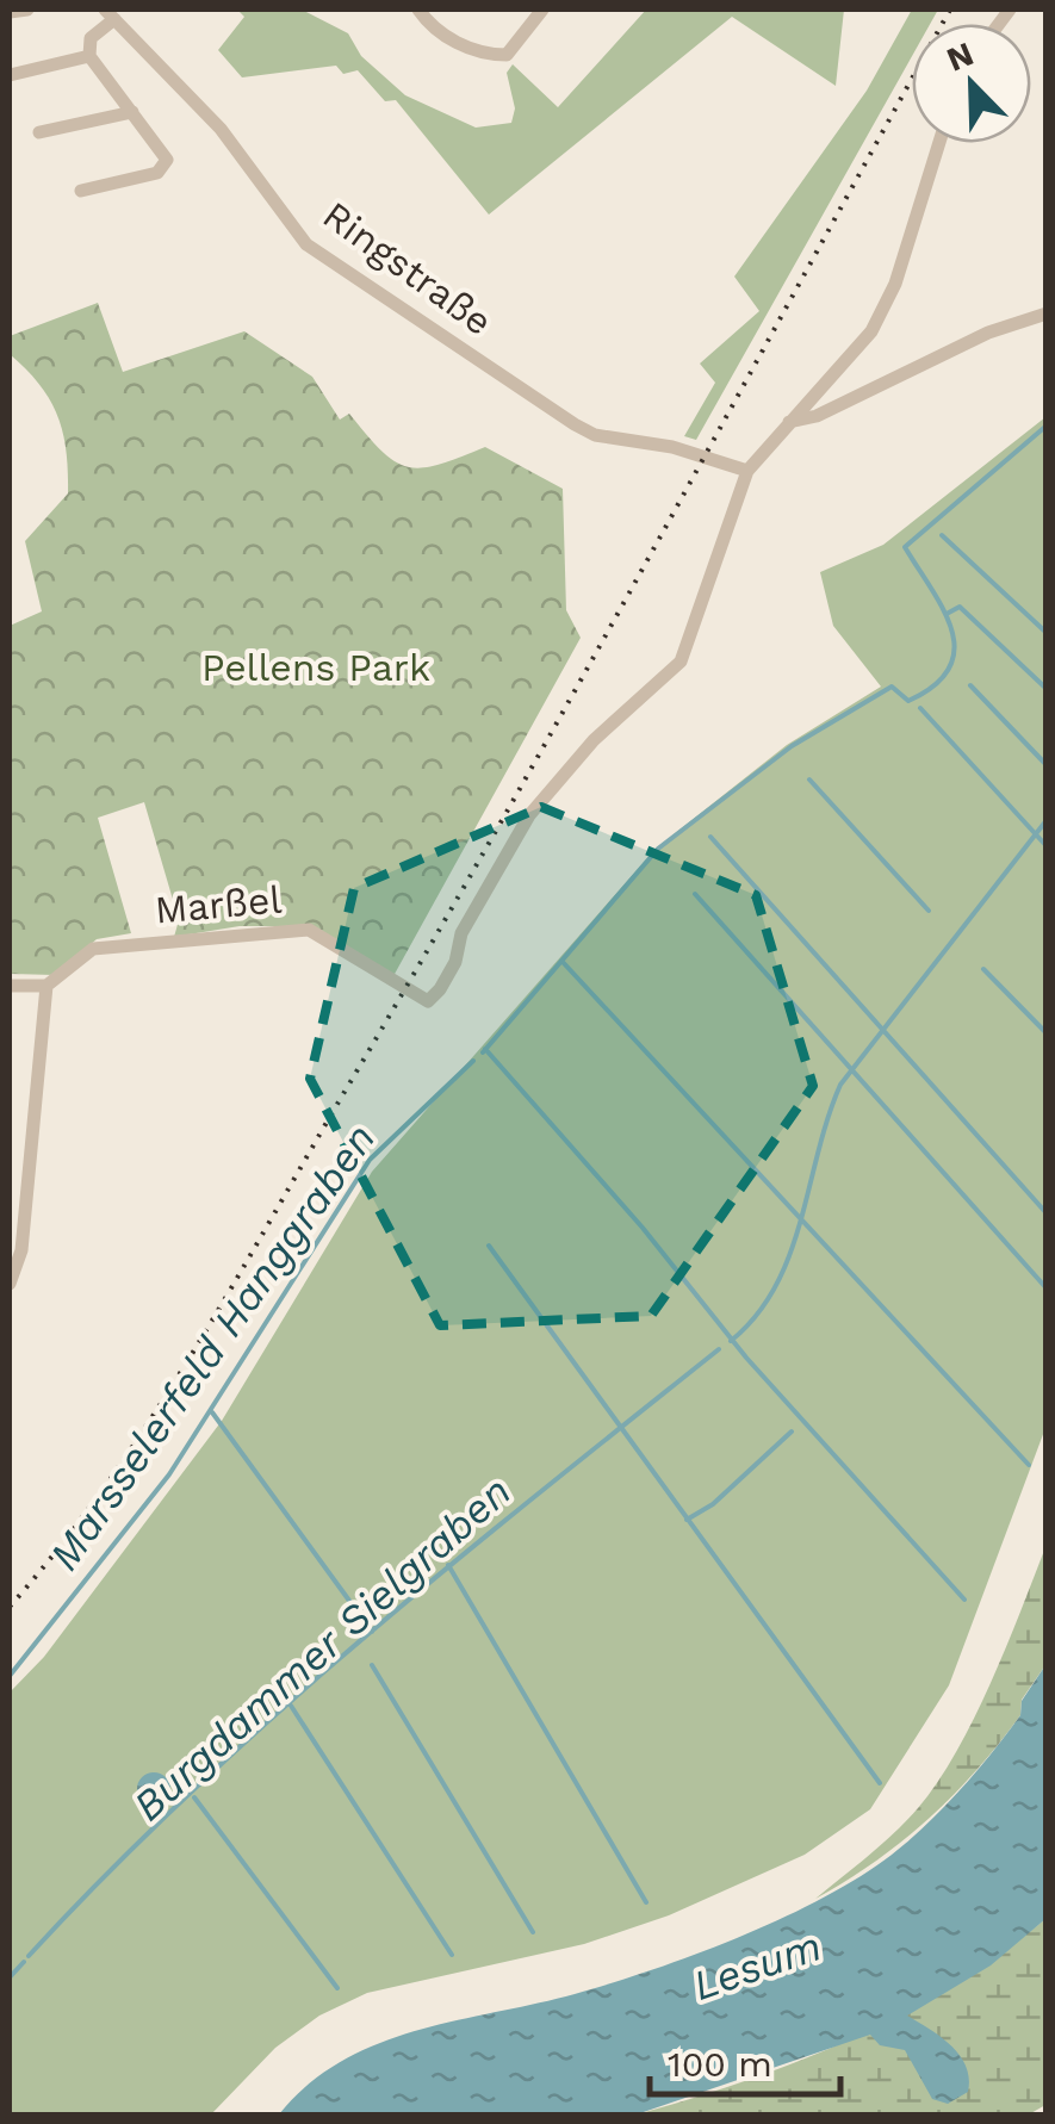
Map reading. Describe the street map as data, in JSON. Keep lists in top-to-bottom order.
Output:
{
  "streets": {
    "street": ["Ringstraße", "Marßel"]
  },
  "crossings": [
    ["Ringstraße", "Marßel"]
  ],
  "water": ["Marsselerfeld Hanggraben", "Burgdammer Sielgraben", "Lesum"],
  "parks": ["Pellens Park"],
  "scale_bar": "100 m",
  "north": "top left"
}
